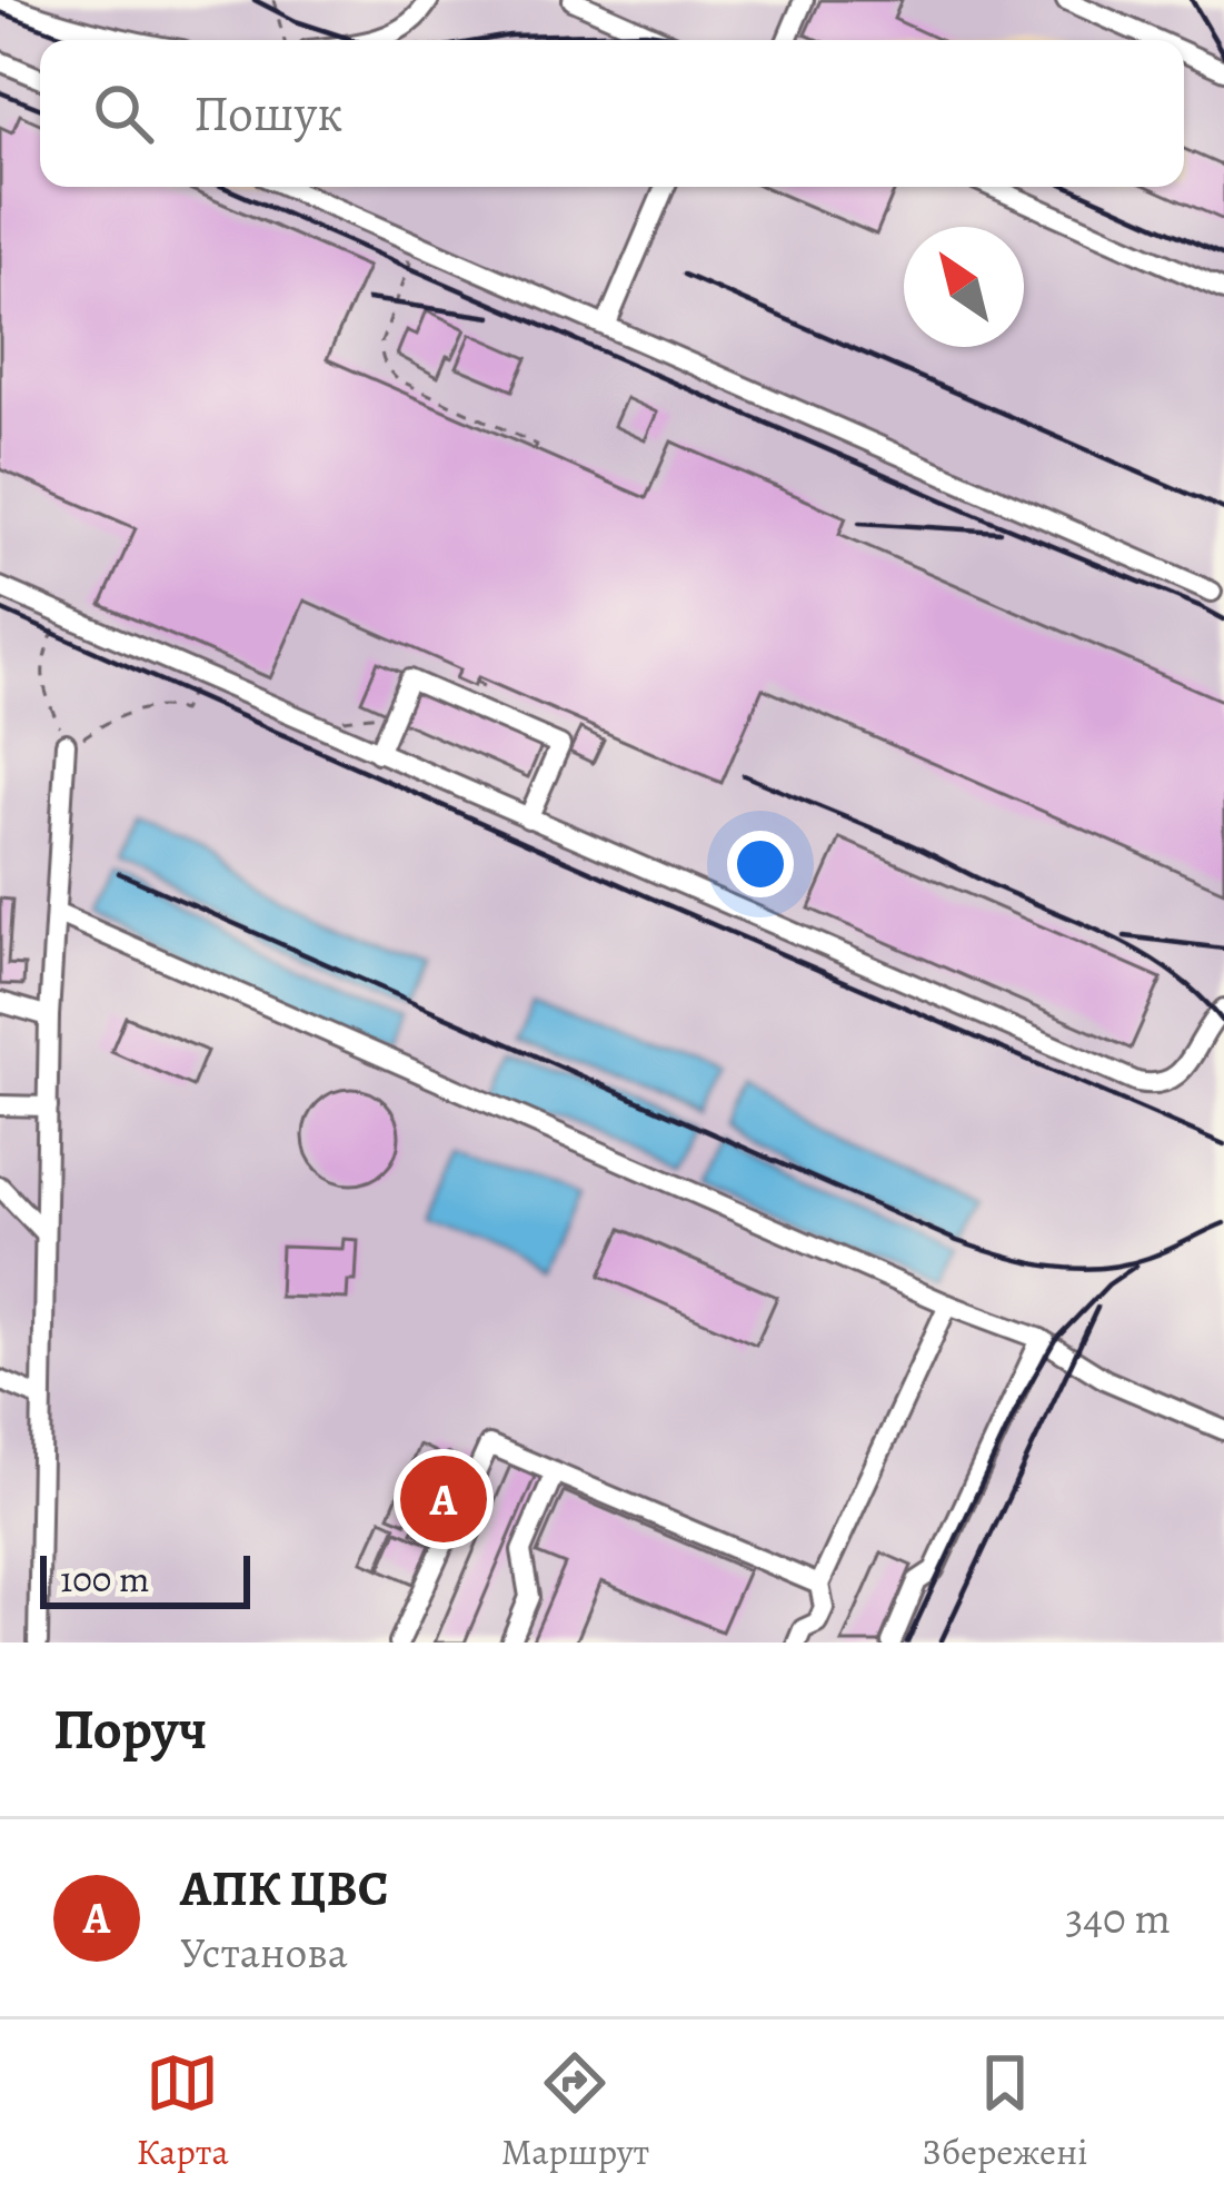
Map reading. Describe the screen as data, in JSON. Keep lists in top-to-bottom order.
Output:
{
  "scale_bar": "100 m",
  "north": "top left",
  "page": {
    "search": "Пошук",
    "pins": "A",
    "scale": "100 m",
    "heading": "Поруч",
    "list": [
      {
        "mark": "A",
        "name": "АПК ЦВС",
        "note": "Установа",
        "value": "340 m"
      }
    ],
    "nav": ["Карта", "Маршрут", "Збережені"]
  }
}
